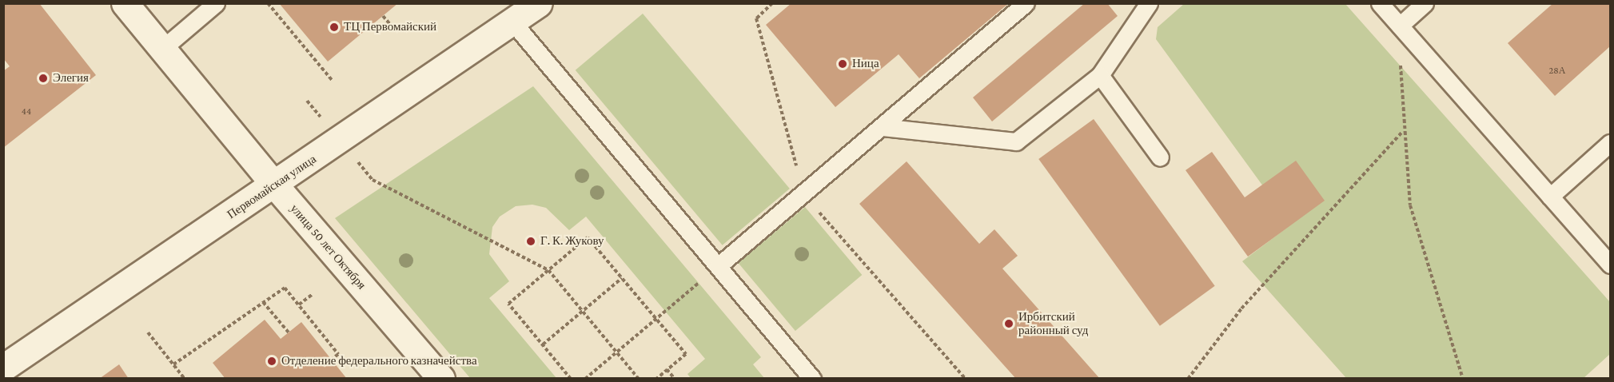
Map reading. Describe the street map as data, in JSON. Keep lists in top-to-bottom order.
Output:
{
  "streets": {
    "street": ["Первомайская улица", "улица 50 лет Октября"]
  },
  "crossings": [
    ["Первомайская улица", "улица 50 лет Октября"]
  ],
  "places": [
    "ТЦ Первомайский",
    "Ница",
    "Элегия",
    "Г. К. Жукову",
    "Ирбитский районный суд",
    "Отделение федерального казначейства"
  ],
  "house_numbers": ["28А", "44"]
}
